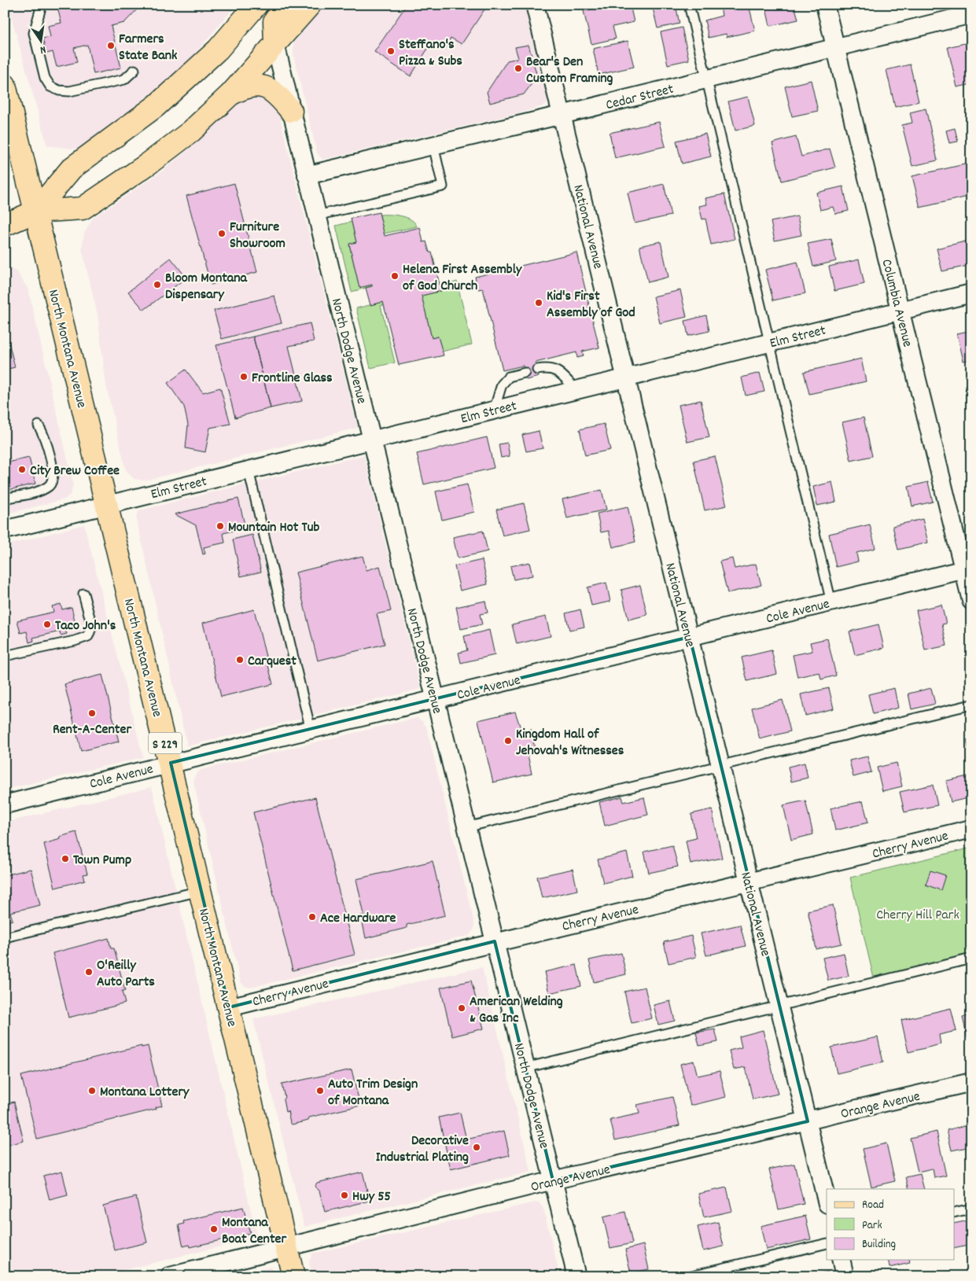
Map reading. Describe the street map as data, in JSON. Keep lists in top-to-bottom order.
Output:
{
  "streets": {
    "main road": ["North Montana Avenue", "S 229"],
    "street": [
      "Cedar Street",
      "National Avenue",
      "Columbia Avenue",
      "Elm Street",
      "North Dodge Avenue",
      "Cole Avenue",
      "Cherry Avenue",
      "Orange Avenue"
    ]
  },
  "crossings": [
    ["Cedar Street", "National Avenue"],
    ["Cedar Street", "Columbia Avenue"],
    ["Cedar Street", "North Dodge Avenue"],
    ["National Avenue", "Elm Street"],
    ["National Avenue", "Cole Avenue"],
    ["National Avenue", "Cherry Avenue"],
    ["National Avenue", "Orange Avenue"],
    ["Columbia Avenue", "Elm Street"],
    ["Columbia Avenue", "Cole Avenue"],
    ["Elm Street", "North Montana Avenue"],
    ["Elm Street", "North Dodge Avenue"],
    ["North Montana Avenue", "Cole Avenue"],
    ["North Montana Avenue", "Cherry Avenue"],
    ["North Montana Avenue", "Orange Avenue"],
    ["North Dodge Avenue", "Cole Avenue"],
    ["North Dodge Avenue", "Cherry Avenue"],
    ["North Dodge Avenue", "Orange Avenue"]
  ],
  "parks": ["Cherry Hill Park"],
  "places": [
    "Farmers State Bank",
    "Steffano's Pizza & Subs",
    "Bear's Den Custom Framing",
    "Furniture Showroom",
    "Helena First Assembly of God Church",
    "Bloom Montana Dispensary",
    "Kid's First Assembly of God",
    "Frontline Glass",
    "City Brew Coffee",
    "Mountain Hot Tub",
    "Taco John's",
    "Carquest",
    "Rent-A-Center",
    "Kingdom Hall of Jehovah's Witnesses",
    "Town Pump",
    "Ace Hardware",
    "O'Reilly Auto Parts",
    "American Welding & Gas Inc",
    "Montana Lottery",
    "Auto Trim Design of Montana",
    "Decorative Industrial Plating",
    "Hwy 55",
    "Montana Boat Center"
  ],
  "legend": ["Road", "Park", "Building"],
  "north": "bottom"
}
